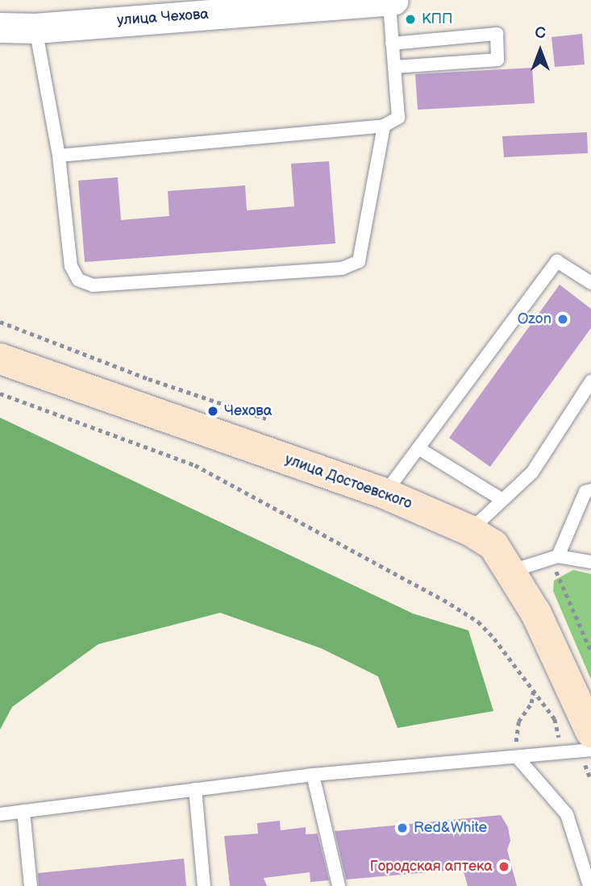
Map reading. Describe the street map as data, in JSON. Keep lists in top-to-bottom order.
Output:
{
  "streets": {
    "main road": ["улица Достоевского"],
    "street": ["улица Чехова"]
  },
  "places": [
    "КПП",
    "Ozon",
    "Чехова",
    "Red&White",
    "Городская аптека"
  ],
  "north": "top"
}
